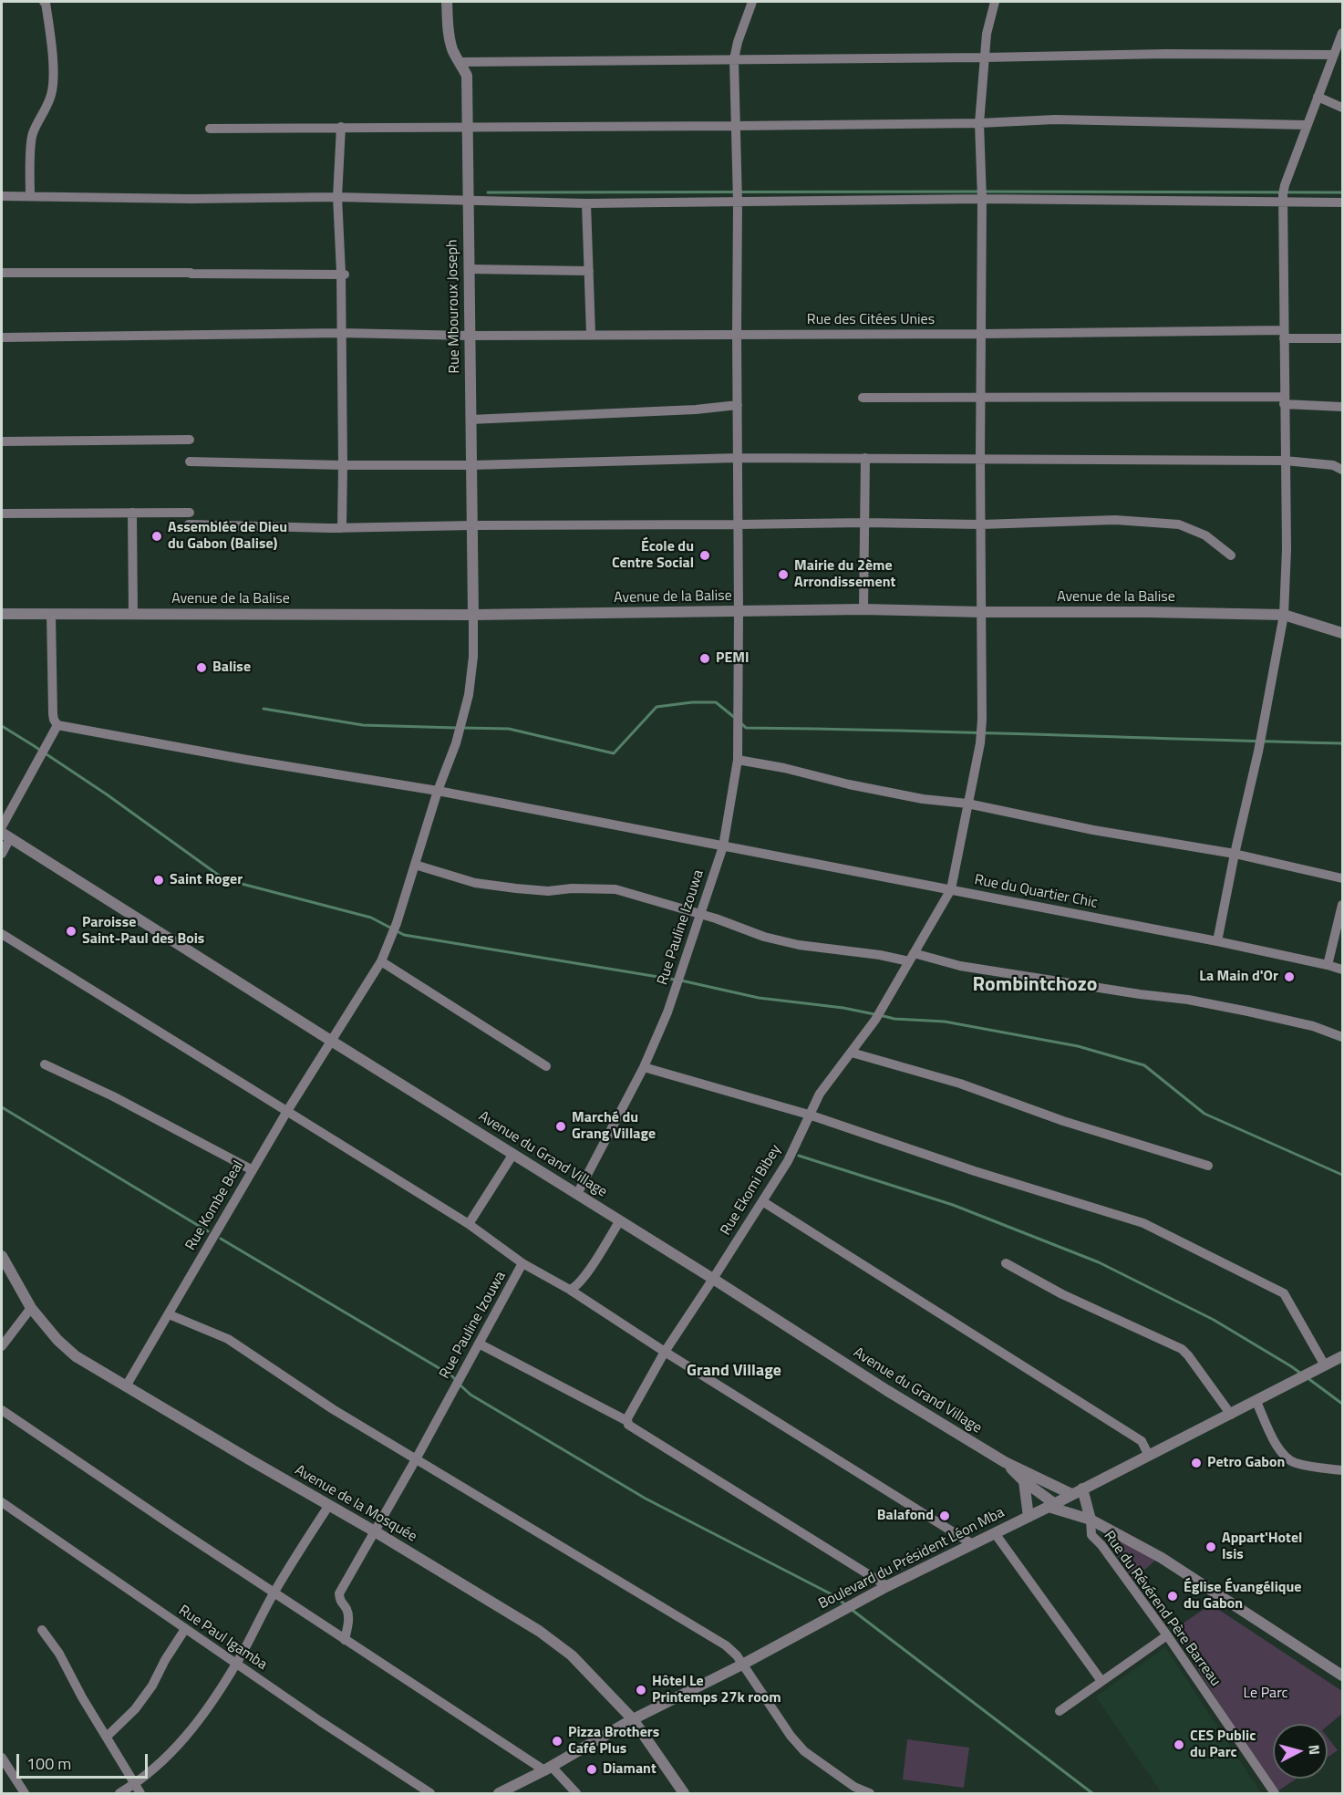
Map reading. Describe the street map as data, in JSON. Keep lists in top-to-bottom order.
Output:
{
  "streets": {
    "street": [
      "Rue Mbouroux Joseph",
      "Rue des Citées Unies",
      "Avenue de la Balise",
      "Rue du Quartier Chic",
      "Rue Pauline Izouwa",
      "Avenue du Grand Village",
      "Rue Ekomi Bibey",
      "Rue Kombe Beal",
      "Avenue de la Mosquée",
      "Boulevard du Président Léon Mba",
      "Rue du Révérend Père Barreau",
      "Rue Paul Igamba"
    ]
  },
  "crossings": [
    ["Rue Mbouroux Joseph", "Rue des Citées Unies"],
    ["Rue Mbouroux Joseph", "Avenue de la Balise"],
    ["Rue Mbouroux Joseph", "Rue Kombe Beal"],
    ["Rue des Citées Unies", "Rue Ekomi Bibey"],
    ["Avenue de la Balise", "Rue Pauline Izouwa"],
    ["Avenue de la Balise", "Rue Ekomi Bibey"],
    ["Avenue de la Balise", "Rue Kombe Beal"],
    ["Rue du Quartier Chic", "Rue Pauline Izouwa"],
    ["Rue du Quartier Chic", "Rue Ekomi Bibey"],
    ["Rue du Quartier Chic", "Rue Kombe Beal"],
    ["Rue Pauline Izouwa", "Avenue du Grand Village"],
    ["Rue Pauline Izouwa", "Rue Kombe Beal"],
    ["Rue Pauline Izouwa", "Avenue de la Mosquée"],
    ["Avenue du Grand Village", "Rue Ekomi Bibey"],
    ["Avenue du Grand Village", "Rue Kombe Beal"],
    ["Avenue du Grand Village", "Boulevard du Président Léon Mba"],
    ["Rue Kombe Beal", "Avenue de la Mosquée"],
    ["Avenue de la Mosquée", "Boulevard du Président Léon Mba"]
  ],
  "districts": ["Rombintchozo", "Grand Village"],
  "parks": ["Le Parc"],
  "places": [
    "Assemblée de Dieu du Gabon (Balise)",
    "École du Centre Social",
    "Mairie du 2ème Arrondissement",
    "PEMI",
    "Balise",
    "Saint Roger",
    "Paroisse Saint-Paul des Bois",
    "La Main d'Or",
    "Marché du Grang Village",
    "Petro Gabon",
    "Balafond",
    "Appart'Hotel Isis",
    "Église Évangélique du Gabon",
    "Hôtel Le Printemps 27k room",
    "Pizza Brothers Café Plus",
    "CES Public du Parc",
    "Diamant"
  ],
  "scale_bar": "100 m",
  "north": "right"
}
